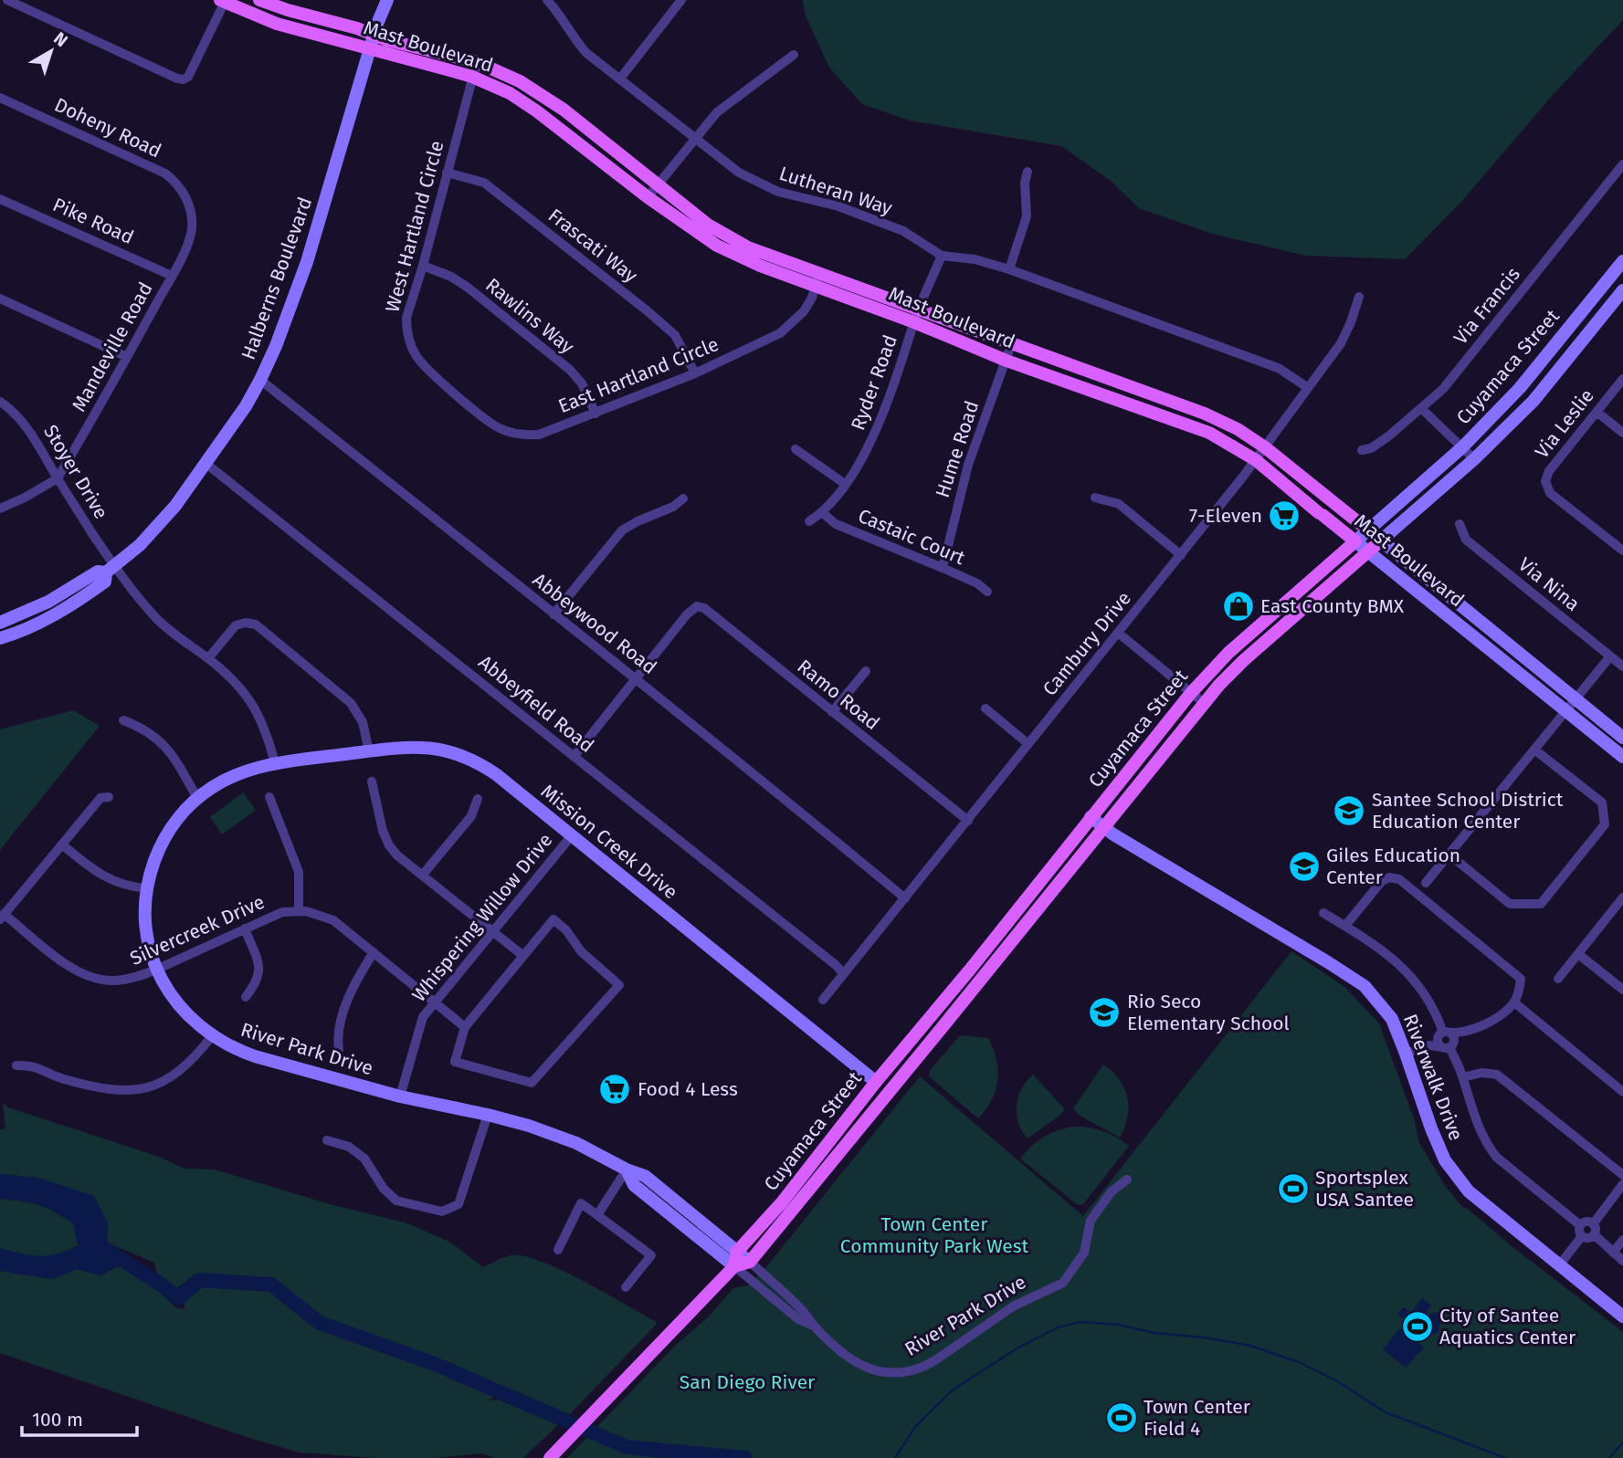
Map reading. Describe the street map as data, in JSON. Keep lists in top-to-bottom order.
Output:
{
  "streets": {
    "main road": ["Mast Boulevard", "Cuyamaca Street"],
    "street": [
      "Doheny Road",
      "Lutheran Way",
      "Pike Road",
      "West Hartland Circle",
      "Frascati Way",
      "Halberns Boulevard",
      "Via Francis",
      "Rawlins Way",
      "Mandeville Road",
      "East Hartland Circle",
      "Ryder Road",
      "Via Leslie",
      "Hume Road",
      "Stoyer Drive",
      "Castaic Court",
      "Via Nina",
      "Abbeywood Road",
      "Cambury Drive",
      "Ramo Road",
      "Abbeyfield Road",
      "Mission Creek Drive",
      "Whispering Willow Drive",
      "Silvercreek Drive",
      "River Park Drive",
      "Riverwalk Drive"
    ]
  },
  "crossings": [
    ["Mast Boulevard", "West Hartland Circle"],
    ["Mast Boulevard", "Halberns Boulevard"],
    ["Mast Boulevard", "Cuyamaca Street"],
    ["Mast Boulevard", "East Hartland Circle"],
    ["Mast Boulevard", "Ryder Road"],
    ["Mast Boulevard", "Hume Road"],
    ["Mast Boulevard", "Cambury Drive"],
    ["Doheny Road", "Mandeville Road"],
    ["Lutheran Way", "Ryder Road"],
    ["Lutheran Way", "Cambury Drive"],
    ["Pike Road", "Mandeville Road"],
    ["West Hartland Circle", "Frascati Way"],
    ["West Hartland Circle", "Rawlins Way"],
    ["West Hartland Circle", "East Hartland Circle"],
    ["Frascati Way", "East Hartland Circle"],
    ["Halberns Boulevard", "Stoyer Drive"],
    ["Halberns Boulevard", "Abbeywood Road"],
    ["Halberns Boulevard", "Abbeyfield Road"],
    ["Rawlins Way", "East Hartland Circle"],
    ["Mandeville Road", "Stoyer Drive"],
    ["Cuyamaca Street", "Mission Creek Drive"],
    ["Cuyamaca Street", "River Park Drive"],
    ["Cuyamaca Street", "Riverwalk Drive"],
    ["Ryder Road", "Castaic Court"],
    ["Hume Road", "Castaic Court"],
    ["Stoyer Drive", "Mission Creek Drive"],
    ["Stoyer Drive", "River Park Drive"],
    ["Abbeywood Road", "Cambury Drive"],
    ["Abbeywood Road", "Ramo Road"],
    ["Cambury Drive", "Ramo Road"],
    ["Cambury Drive", "Abbeyfield Road"],
    ["Mission Creek Drive", "Whispering Willow Drive"],
    ["Mission Creek Drive", "River Park Drive"],
    ["Whispering Willow Drive", "Silvercreek Drive"],
    ["Whispering Willow Drive", "River Park Drive"],
    ["Silvercreek Drive", "River Park Drive"]
  ],
  "parks": ["Town Center Community Park West", "San Diego River"],
  "places": {
    "supermarket": ["7-Eleven", "Food 4 Less"],
    "shop": ["East County BMX"],
    "school or university": ["Santee School District Education Center", "Giles Education Center", "Rio Seco Elementary School"],
    "sports": ["Sportsplex USA Santee", "City of Santee Aquatics Center", "Town Center Field 4"]
  },
  "scale_bar": "100 m",
  "north": "top right"
}
